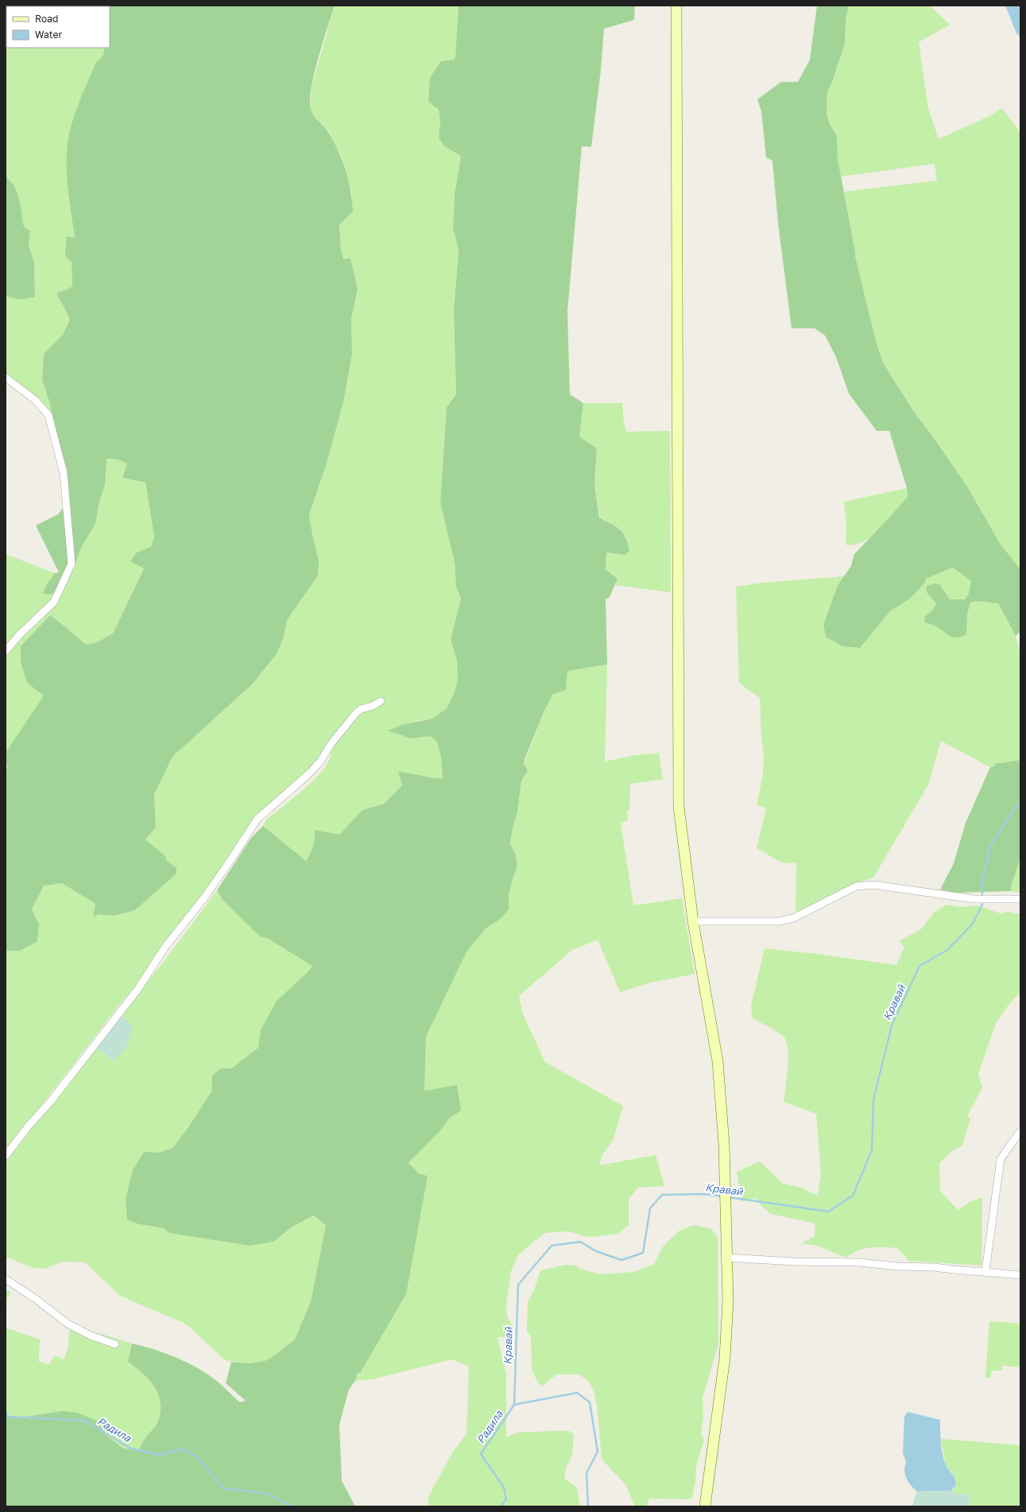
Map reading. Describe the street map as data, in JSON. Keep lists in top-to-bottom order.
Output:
{
  "water": ["Кравай", "Радила"],
  "legend": ["Road", "Water"]
}
